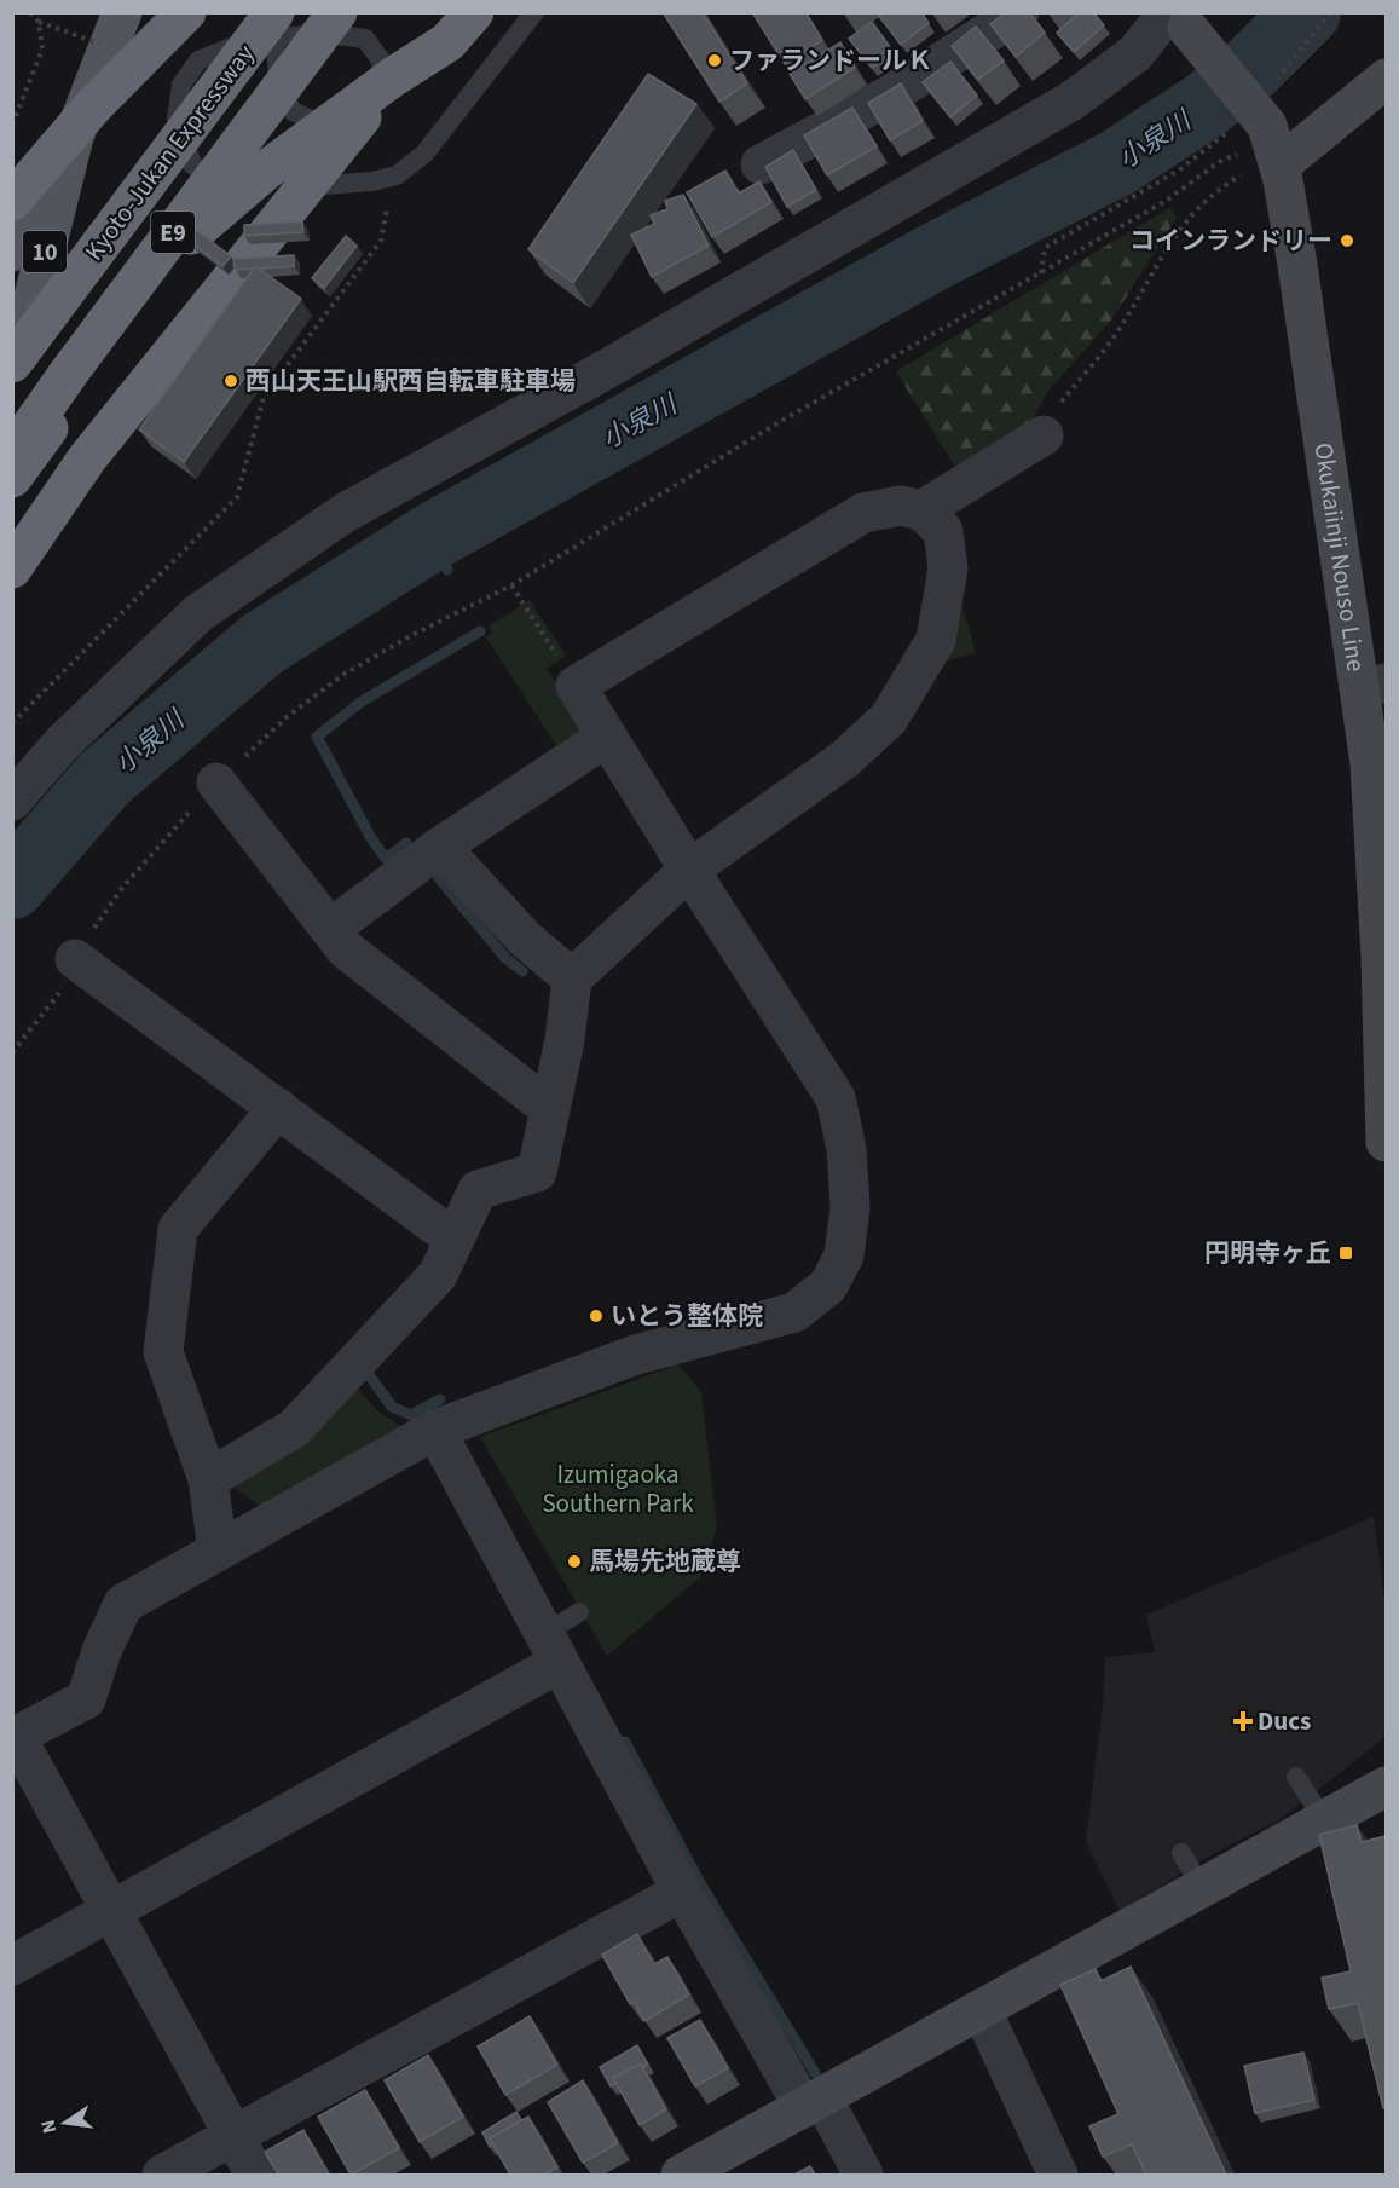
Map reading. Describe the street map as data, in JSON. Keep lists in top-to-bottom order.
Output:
{
  "streets": {
    "highway": ["Kyoto-Jukan Expressway", "E9"],
    "main road": ["10", "Okukaiinji Nouso Line"]
  },
  "crossings": [
    ["Kyoto-Jukan Expressway", "10"]
  ],
  "water": ["小泉川"],
  "parks": ["Izumigaoka Southern Park"],
  "places": {
    "other": [
      "ファランドールＫ",
      "コインランドリー",
      "西山天王山駅西自転車駐車場",
      "いとう整体院",
      "馬場先地蔵尊"
    ],
    "transit": ["円明寺ヶ丘"],
    "health": ["Ducs"]
  },
  "north": "left"
}
